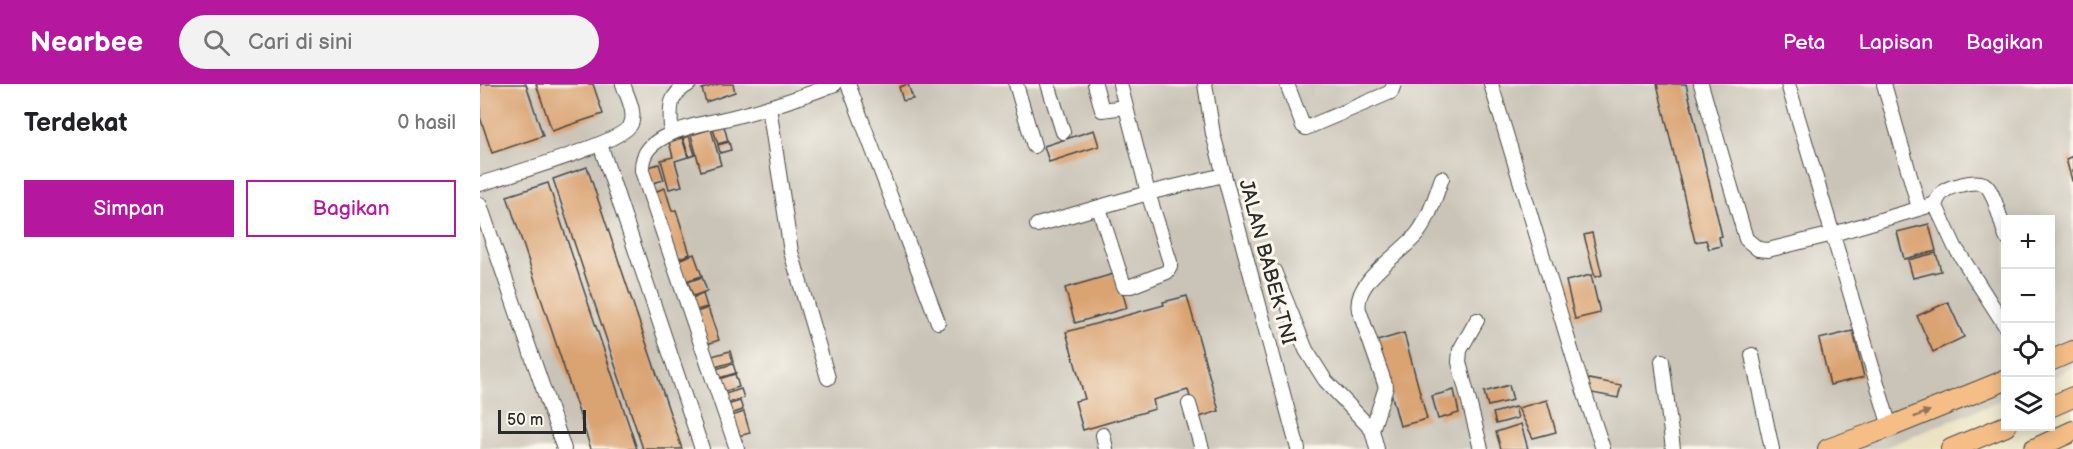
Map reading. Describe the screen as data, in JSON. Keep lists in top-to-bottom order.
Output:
{
  "streets": {
    "street": ["JALAN BABEK TNI"]
  },
  "scale_bar": "50 m",
  "page": {
    "header": "Nearbee",
    "search": "Cari di sini",
    "nav": ["Peta", "Lapisan", "Bagikan"],
    "heading": ["Terdekat", "0 hasil"],
    "buttons": ["Simpan", "Bagikan"],
    "map_buttons": ["+", "−"],
    "scale": "50 m"
  }
}
